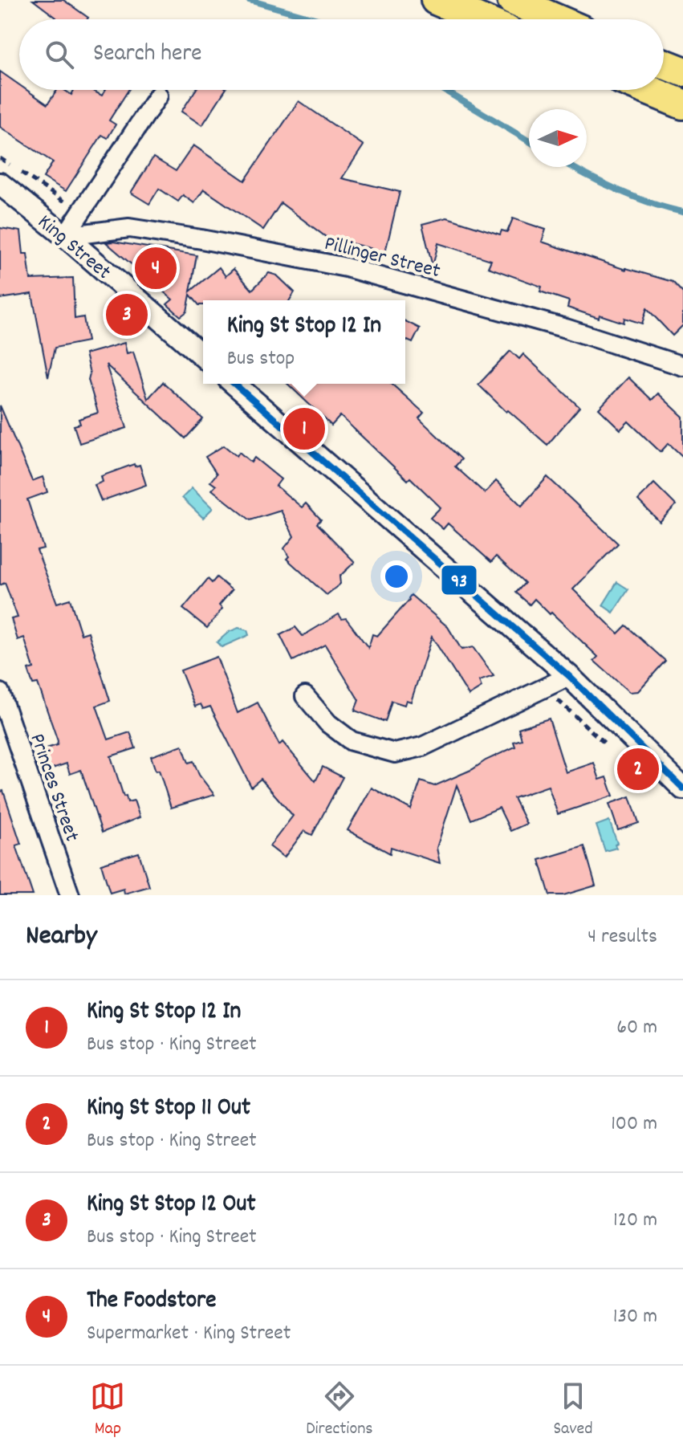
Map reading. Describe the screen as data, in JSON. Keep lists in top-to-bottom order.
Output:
{
  "streets": {
    "street": ["King Street", "Pillinger Street", "Princes Street"]
  },
  "crossings": [
    ["King Street", "Pillinger Street"]
  ],
  "lines": ["transit line 93"],
  "north": "right",
  "page": {
    "search": "Search here",
    "pins": [
      "4",
      "3",
      "1",
      "2"
    ],
    "popup": ["King St Stop 12 In", "Bus stop"],
    "heading": ["Nearby", "4 results"],
    "list": [
      {
        "mark": "1",
        "name": "King St Stop 12 In",
        "note": "Bus stop · King Street",
        "value": "60 m"
      },
      {
        "mark": "2",
        "name": "King St Stop 11 Out",
        "note": "Bus stop · King Street",
        "value": "100 m"
      },
      {
        "mark": "3",
        "name": "King St Stop 12 Out",
        "note": "Bus stop · King Street",
        "value": "120 m"
      },
      {
        "mark": "4",
        "name": "The Foodstore",
        "note": "Supermarket · King Street",
        "value": "130 m"
      }
    ],
    "nav": ["Map", "Directions", "Saved"]
  }
}
